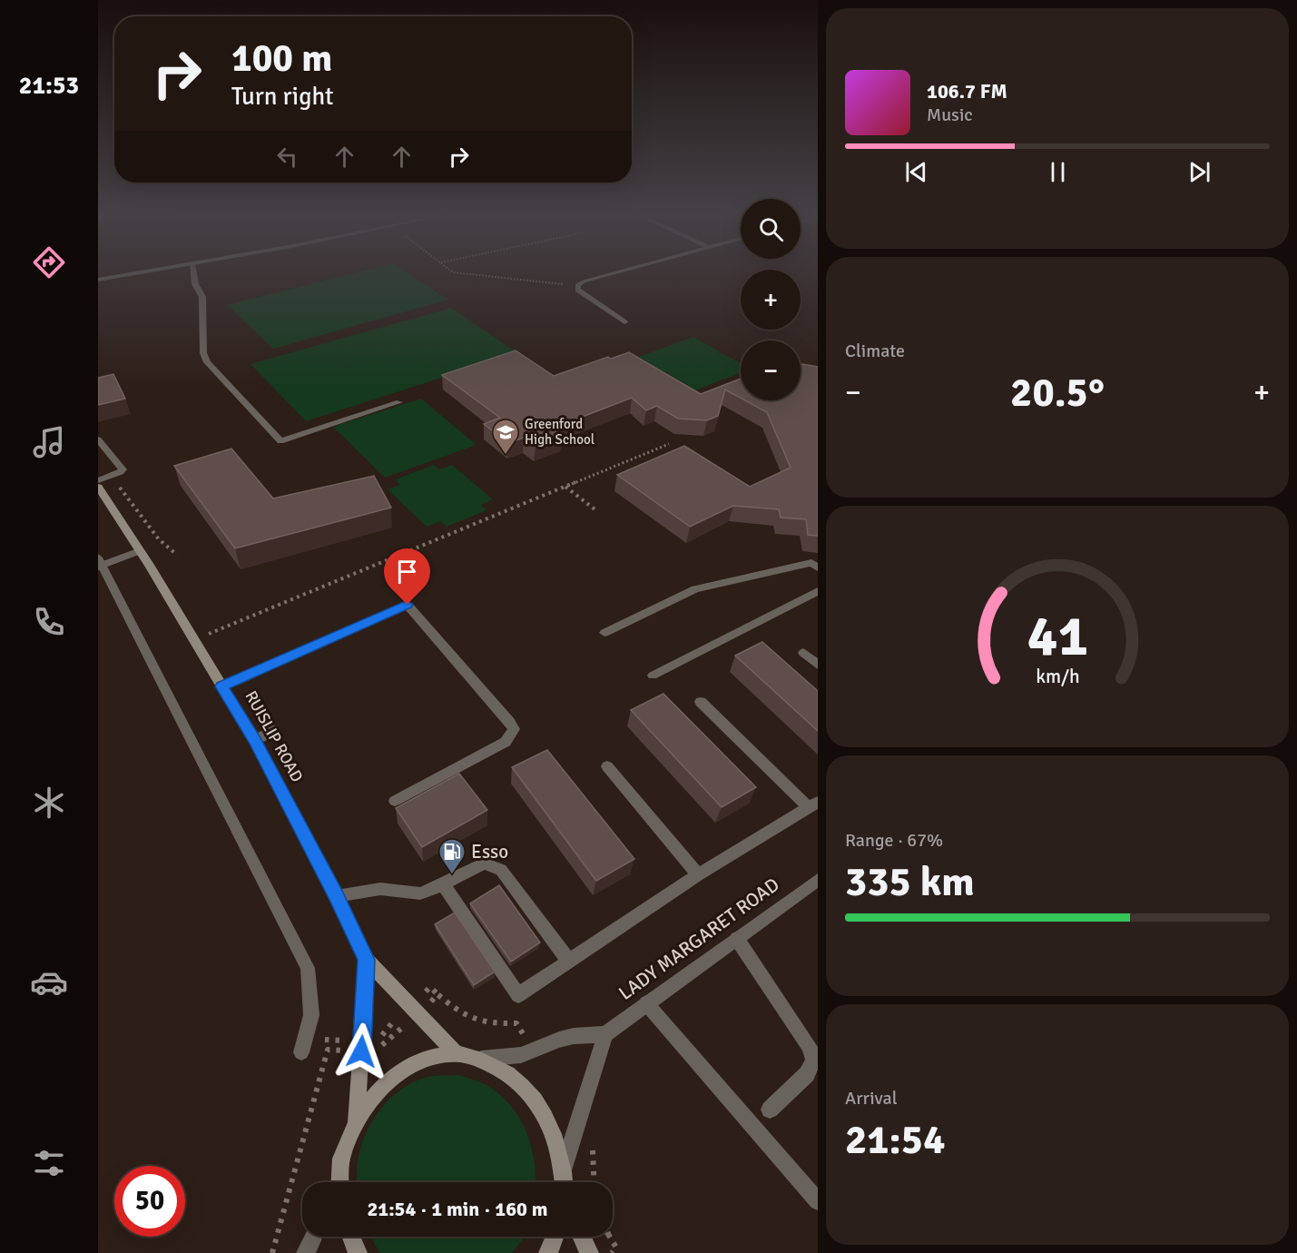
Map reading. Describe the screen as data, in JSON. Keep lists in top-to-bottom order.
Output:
{
  "streets": {
    "main road": ["RUISLIP ROAD"],
    "street": ["LADY MARGARET ROAD"]
  },
  "places": {
    "school or university": ["Greenford High School"],
    "fuel station": ["Esso"]
  },
  "page": {
    "tabs": "21:53",
    "turn": ["100 m", "Turn right"],
    "song": ["106.7 FM", "Music"],
    "map_buttons": ["+", "−"],
    "tile": [
      "Climate",
      ["Range · 67%", "335 km"],
      ["Arrival", "21:54"]
    ],
    "heat": ["−", "20.5°", "+"],
    "limit": "50",
    "trip": "21:54 · 1 min · 160 m",
    "gauge": ["41", "km/h"]
  }
}
